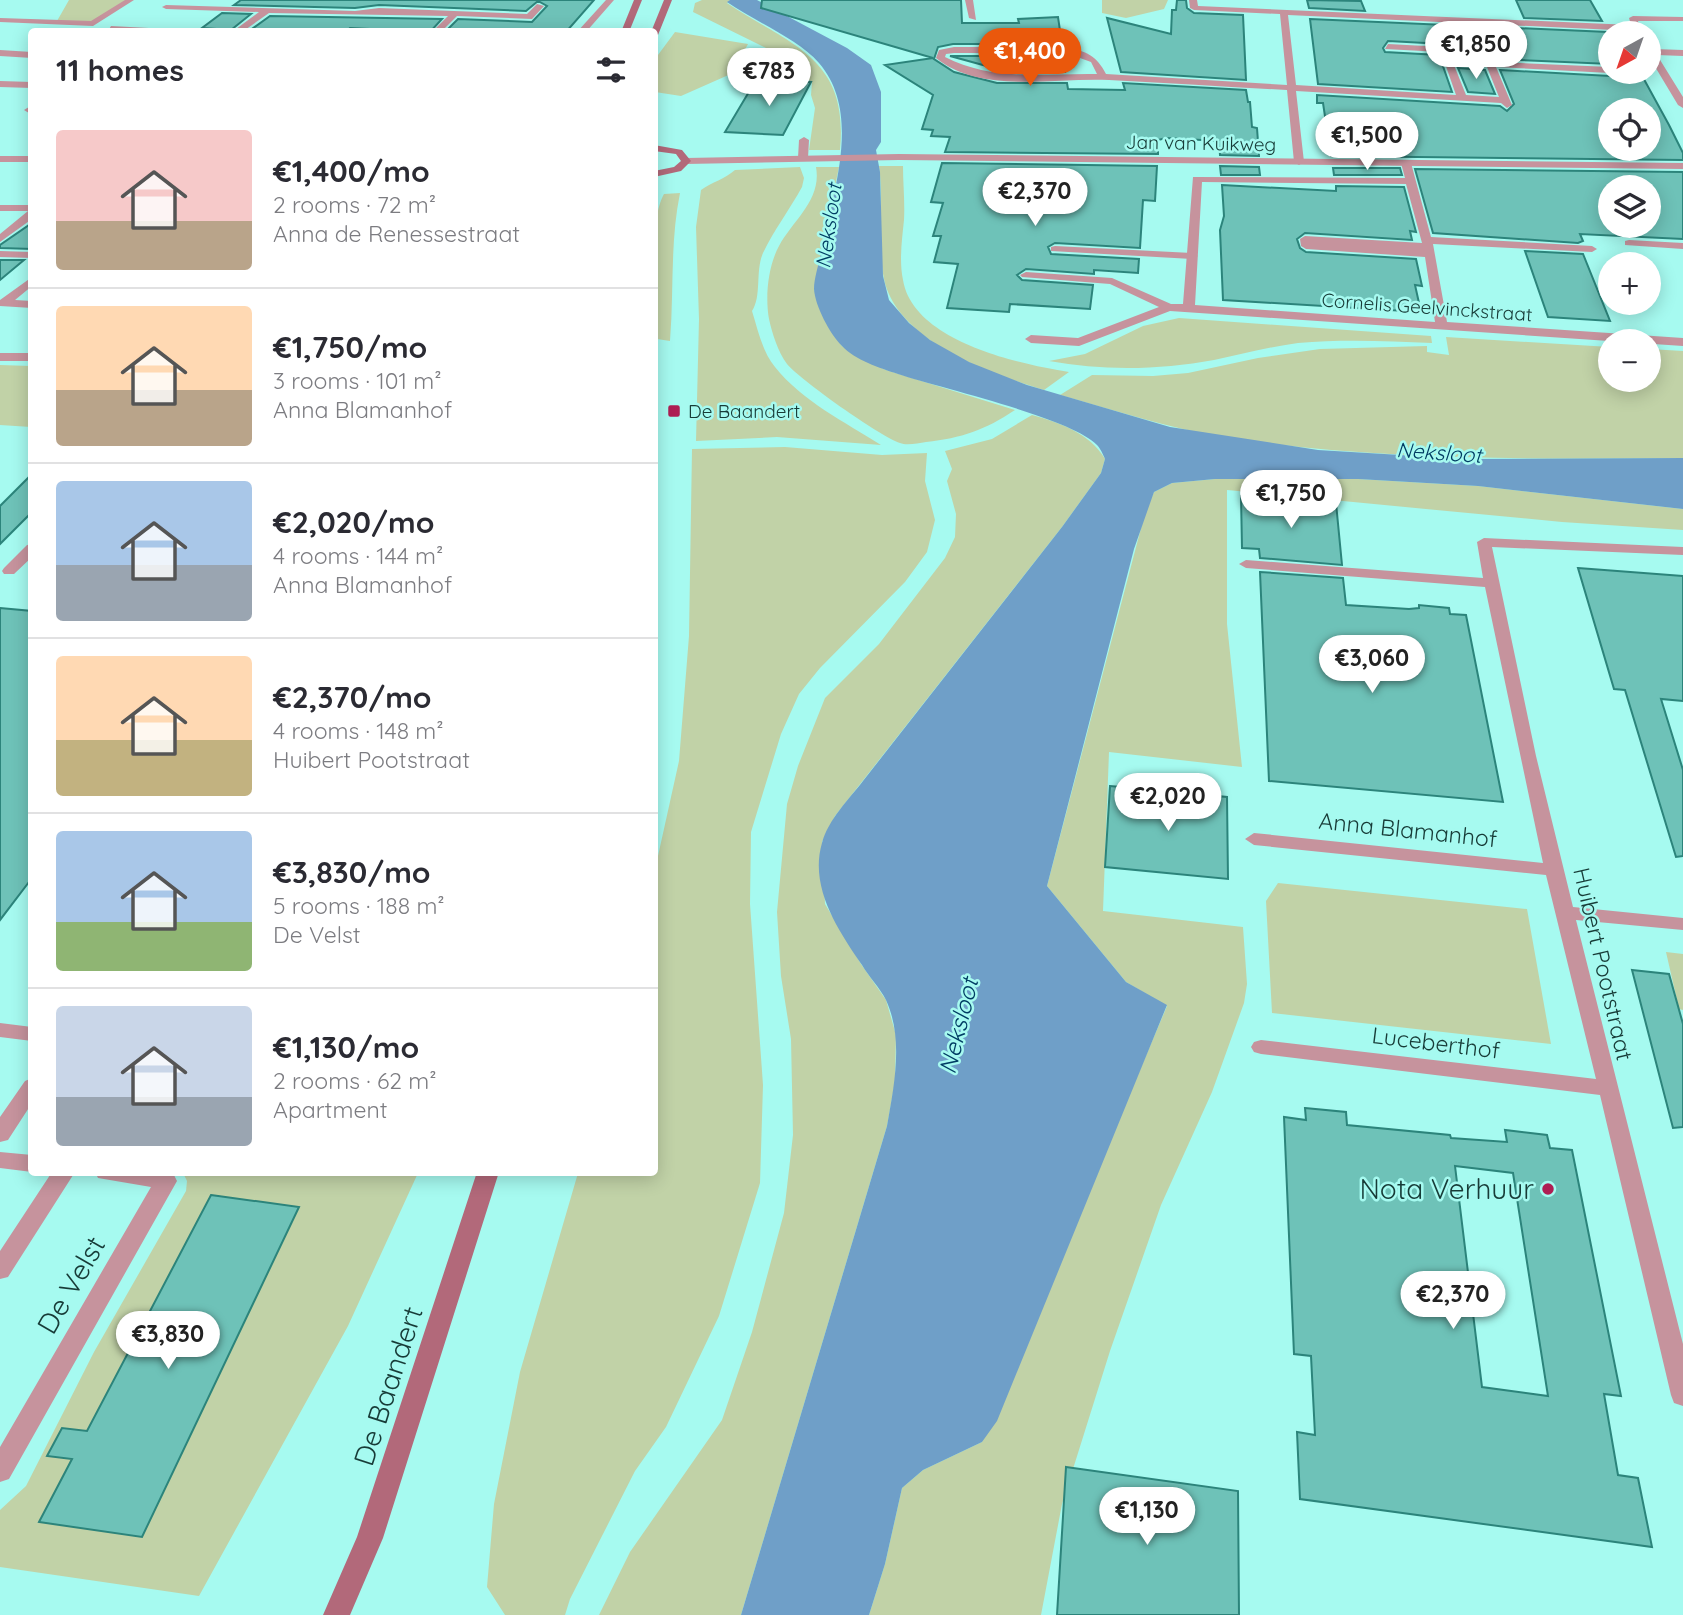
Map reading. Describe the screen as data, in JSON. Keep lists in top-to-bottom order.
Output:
{
  "streets": {
    "main road": ["De Baandert"],
    "street": [
      "Jan van Kuikweg",
      "Cornelis Geelvinckstraat",
      "Anna Blamanhof",
      "Huibert Pootstraat",
      "Luceberthof",
      "De Velst"
    ]
  },
  "crossings": [
    ["Anna Blamanhof", "Huibert Pootstraat"],
    ["Huibert Pootstraat", "Luceberthof"]
  ],
  "water": ["Neksloot"],
  "places": {
    "transit": ["De Baandert"],
    "other": ["Nota Verhuur"]
  },
  "north": "bottom left",
  "page": {
    "map_buttons": ["+", "−"],
    "price": [
      "€1,850",
      "€1,400",
      "€783",
      "€1,500",
      "€2,370",
      "€1,750",
      "€3,060",
      "€2,020",
      "€2,370",
      "€3,830",
      "€1,130"
    ],
    "heading": "11 homes",
    "list": [
      {
        "name": "€1,400/mo",
        "note": "2 rooms · 72 m² · Anna de Renessestraat"
      },
      {
        "name": "€1,750/mo",
        "note": "3 rooms · 101 m² · Anna Blamanhof"
      },
      {
        "name": "€2,020/mo",
        "note": "4 rooms · 144 m² · Anna Blamanhof"
      },
      {
        "name": "€2,370/mo",
        "note": "4 rooms · 148 m² · Huibert Pootstraat"
      },
      {
        "name": "€3,830/mo",
        "note": "5 rooms · 188 m² · De Velst"
      },
      {
        "name": "€1,130/mo",
        "note": "2 rooms · 62 m² · Apartment"
      }
    ]
  }
}
